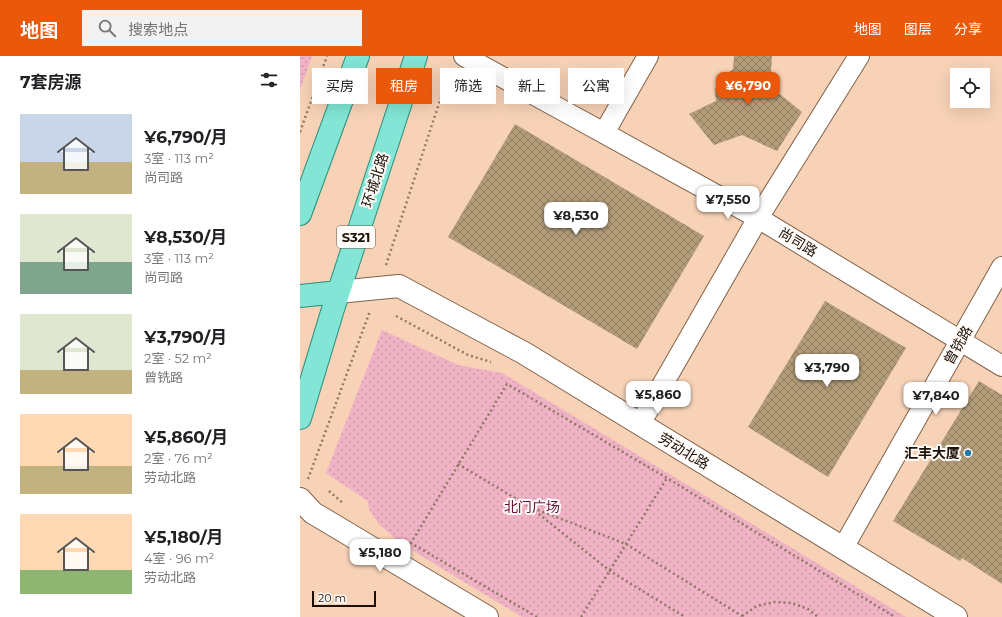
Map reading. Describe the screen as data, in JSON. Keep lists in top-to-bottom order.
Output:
{
  "streets": {
    "main road": ["环城北路", "S321", "劳动北路"],
    "street": ["尚司路", "曾铣路"]
  },
  "crossings": [
    ["环城北路", "劳动北路"],
    ["尚司路", "曾铣路"],
    ["曾铣路", "劳动北路"]
  ],
  "parks": ["北门广场"],
  "places": ["汇丰大厦"],
  "scale_bar": "20 m",
  "page": {
    "header": "地图",
    "search": "搜索地点",
    "nav": ["地图", "图层", "分享"],
    "heading": "7套房源",
    "chip": [
      "买房",
      "租房",
      "筛选",
      "新上",
      "公寓"
    ],
    "price": [
      "¥6,790",
      "¥7,550",
      "¥8,530",
      "¥3,790",
      "¥5,860",
      "¥7,840",
      "¥5,180"
    ],
    "list": [
      {
        "name": "¥6,790/月",
        "note": "3室 · 113 m² · 尚司路"
      },
      {
        "name": "¥8,530/月",
        "note": "3室 · 113 m² · 尚司路"
      },
      {
        "name": "¥3,790/月",
        "note": "2室 · 52 m² · 曾铣路"
      },
      {
        "name": "¥5,860/月",
        "note": "2室 · 76 m² · 劳动北路"
      },
      {
        "name": "¥5,180/月",
        "note": "4室 · 96 m² · 劳动北路"
      }
    ],
    "scale": "20 m"
  }
}
